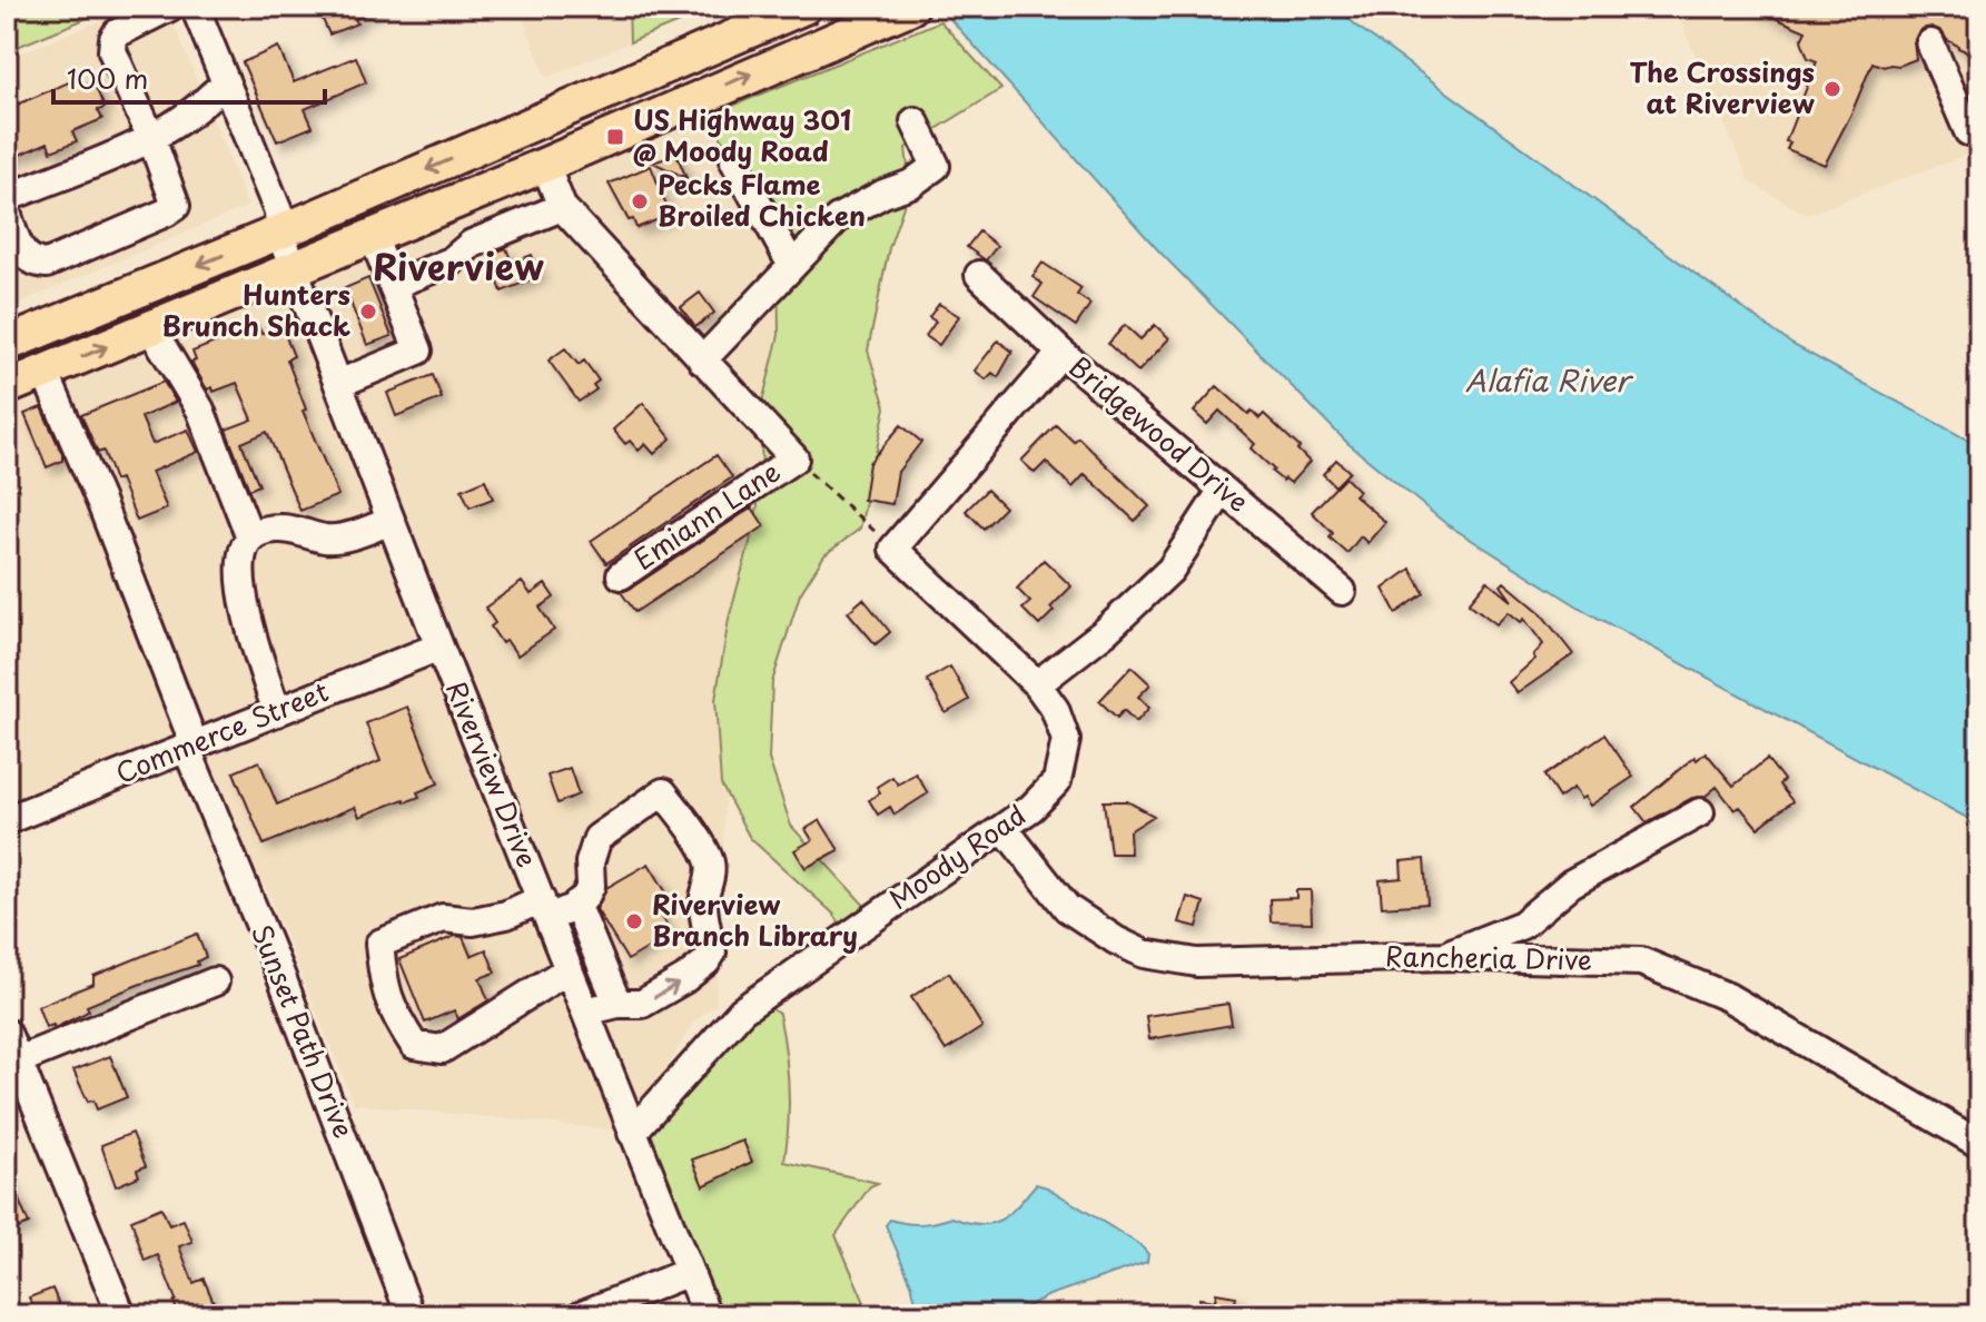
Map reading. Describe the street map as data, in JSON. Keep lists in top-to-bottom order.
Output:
{
  "streets": {
    "street": [
      "Bridgewood Drive",
      "Emiann Lane",
      "Commerce Street",
      "Riverview Drive",
      "Moody Road",
      "Rancheria Drive",
      "Sunset Path Drive"
    ]
  },
  "crossings": [
    ["Bridgewood Drive", "Moody Road"],
    ["Commerce Street", "Riverview Drive"],
    ["Commerce Street", "Sunset Path Drive"],
    ["Riverview Drive", "Moody Road"],
    ["Moody Road", "Rancheria Drive"]
  ],
  "districts": ["Riverview"],
  "water": ["Alafia River"],
  "places": {
    "other": [
      "The Crossings at Riverview",
      "Pecks Flame Broiled Chicken",
      "Hunters Brunch Shack",
      "Riverview Branch Library"
    ],
    "transit": ["US Highway 301 @ Moody Road"]
  },
  "scale_bar": "100 m"
}
